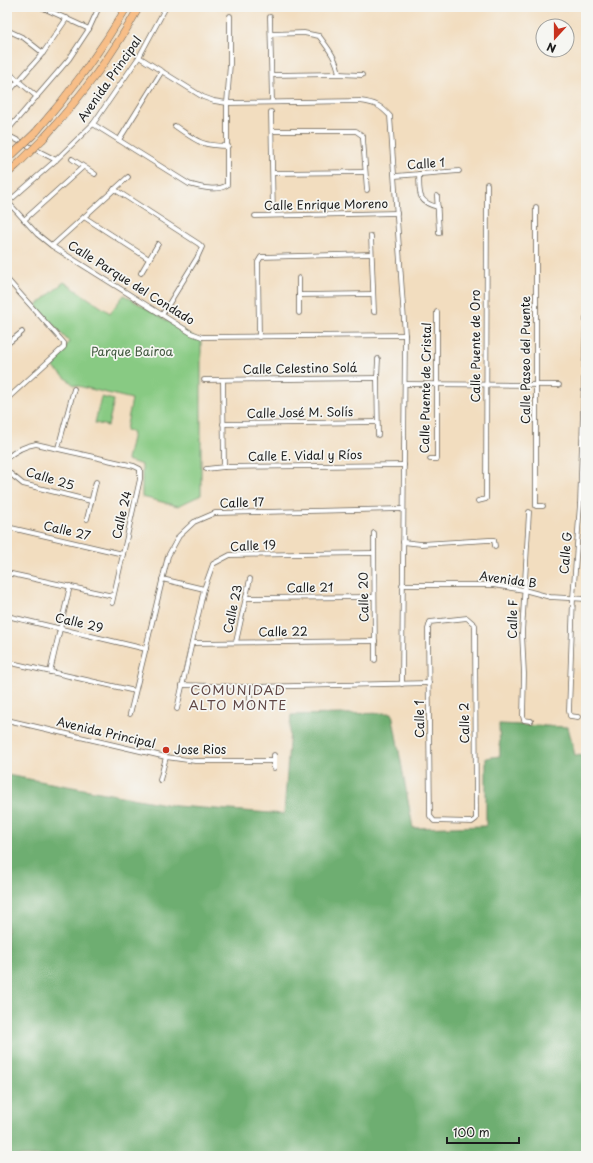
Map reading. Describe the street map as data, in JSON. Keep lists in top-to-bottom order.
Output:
{
  "streets": {
    "street": [
      "Avenida Principal",
      "Calle 1",
      "Calle Enrique Moreno",
      "Calle Parque del Condado",
      "Calle Puente de Oro",
      "Calle Paseo del Puente",
      "Calle Celestino Solá",
      "Calle Puente de Cristal",
      "Calle José M. Solís",
      "Calle E. Vidal y Ríos",
      "Calle 25",
      "Calle 17",
      "Calle 24",
      "Calle 27",
      "Calle 19",
      "Calle G",
      "Avenida B",
      "Calle 21",
      "Calle 20",
      "Calle 23",
      "Calle F",
      "Calle 29",
      "Calle 22",
      "Calle 2"
    ]
  },
  "crossings": [
    ["Avenida Principal", "Calle Parque del Condado"],
    ["Calle 1", "Calle 2"],
    ["Calle 17", "Calle 29"],
    ["Calle 24", "Calle 27"],
    ["Calle 19", "Calle 20"],
    ["Calle 19", "Calle 22"],
    ["Calle G", "Avenida B"],
    ["Avenida B", "Calle F"],
    ["Calle 21", "Calle 20"],
    ["Calle 21", "Calle 23"],
    ["Calle 20", "Calle 22"],
    ["Calle 23", "Calle 22"]
  ],
  "districts": ["COMUNIDAD ALTO MONTE"],
  "parks": ["Parque Bairoa"],
  "places": ["Jose Rios"],
  "scale_bar": "100 m",
  "north": "bottom"
}
